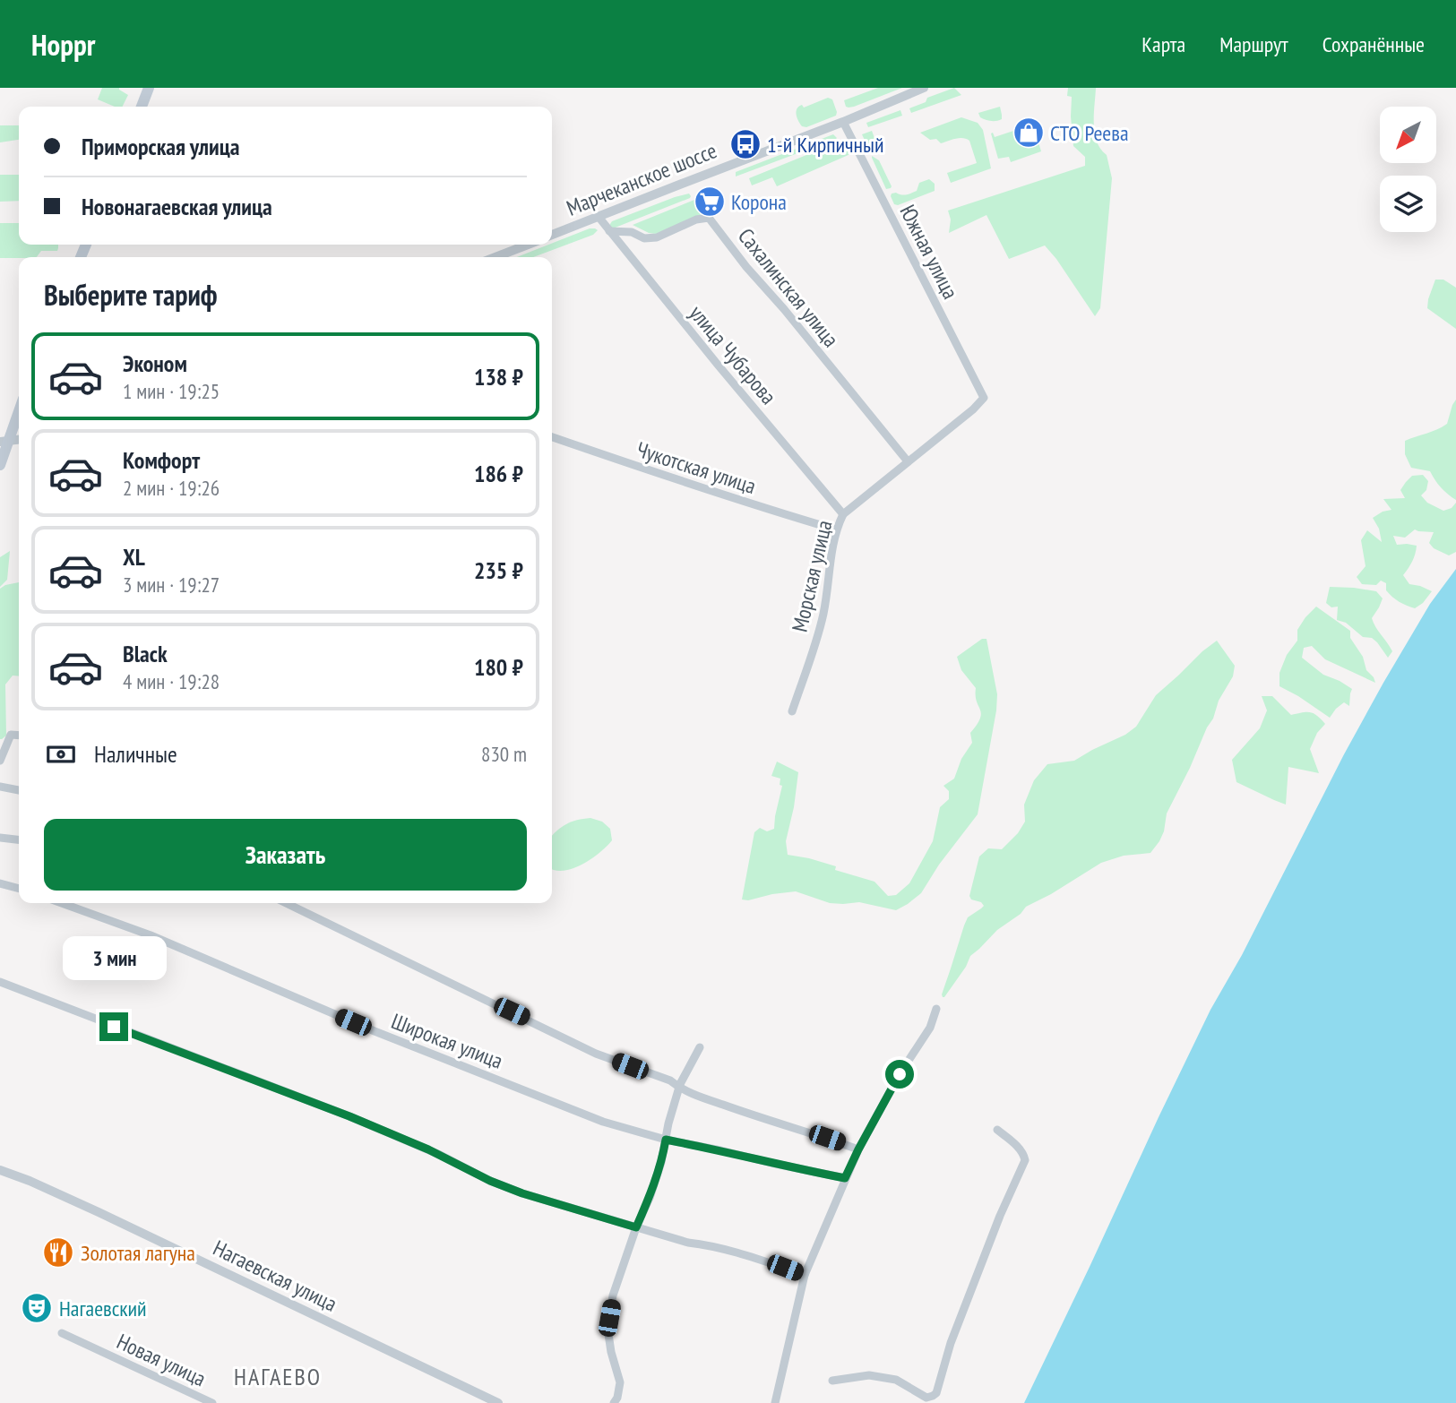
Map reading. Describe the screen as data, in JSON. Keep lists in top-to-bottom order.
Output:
{
  "streets": {
    "street": [
      "Марчеканское шоссе",
      "Южная улица",
      "Сахалинская улица",
      "улица Чубарова",
      "Чукотская улица",
      "Морская улица",
      "Широкая улица",
      "Нагаевская улица",
      "Новая улица"
    ]
  },
  "crossings": [
    ["Марчеканское шоссе", "Южная улица"],
    ["Марчеканское шоссе", "улица Чубарова"],
    ["Южная улица", "Морская улица"],
    ["Сахалинская улица", "улица Чубарова"],
    ["Сахалинская улица", "Морская улица"],
    ["улица Чубарова", "Морская улица"],
    ["Чукотская улица", "Морская улица"]
  ],
  "districts": ["НАГАЕВО"],
  "places": {
    "shop": ["СТО Реева"],
    "bus stop": ["1-й Кирпичный"],
    "supermarket": ["Корона"],
    "restaurant": ["Золотая лагуна"],
    "theatre": ["Нагаевский"]
  },
  "north": "bottom left",
  "page": {
    "header": "Hoppr",
    "nav": ["Карта", "Маршрут", "Сохранённые"],
    "banner": ["Приморская улица", "Новонагаевская улица"],
    "heading": "Выберите тариф",
    "list": [
      {
        "name": "Эконом",
        "note": "1 мин · 19:25",
        "value": "138 ₽"
      },
      {
        "name": "Комфорт",
        "note": "2 мин · 19:26",
        "value": "186 ₽"
      },
      {
        "name": "XL",
        "note": "3 мин · 19:27",
        "value": "235 ₽"
      },
      {
        "name": "Black",
        "note": "4 мин · 19:28",
        "value": "180 ₽"
      }
    ],
    "pay": ["Наличные", "830 m"],
    "buttons": "Заказать",
    "bubble": "3 мин"
  }
}
